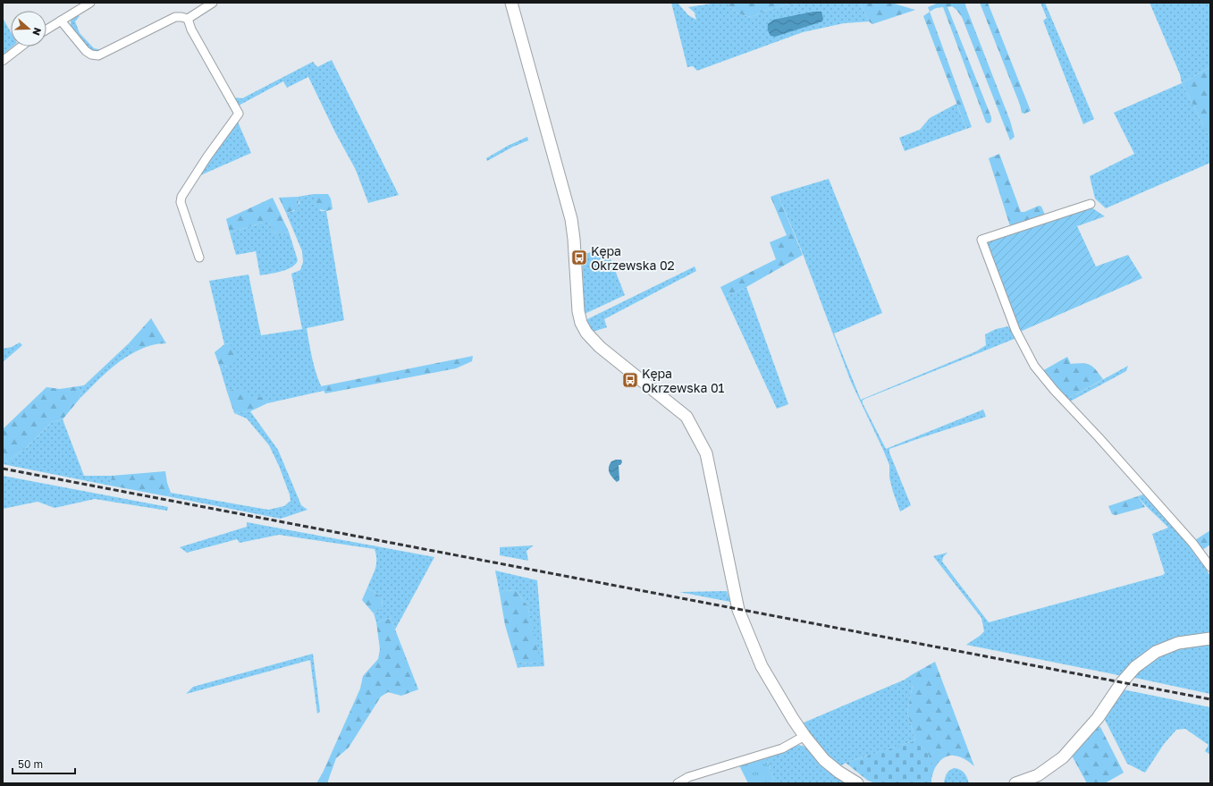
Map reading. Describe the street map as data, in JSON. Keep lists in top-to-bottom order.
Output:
{
  "places": {
    "bus stop": ["Kępa Okrzewska 02", "Kępa Okrzewska 01"]
  },
  "scale_bar": "50 m",
  "north": "right"
}
